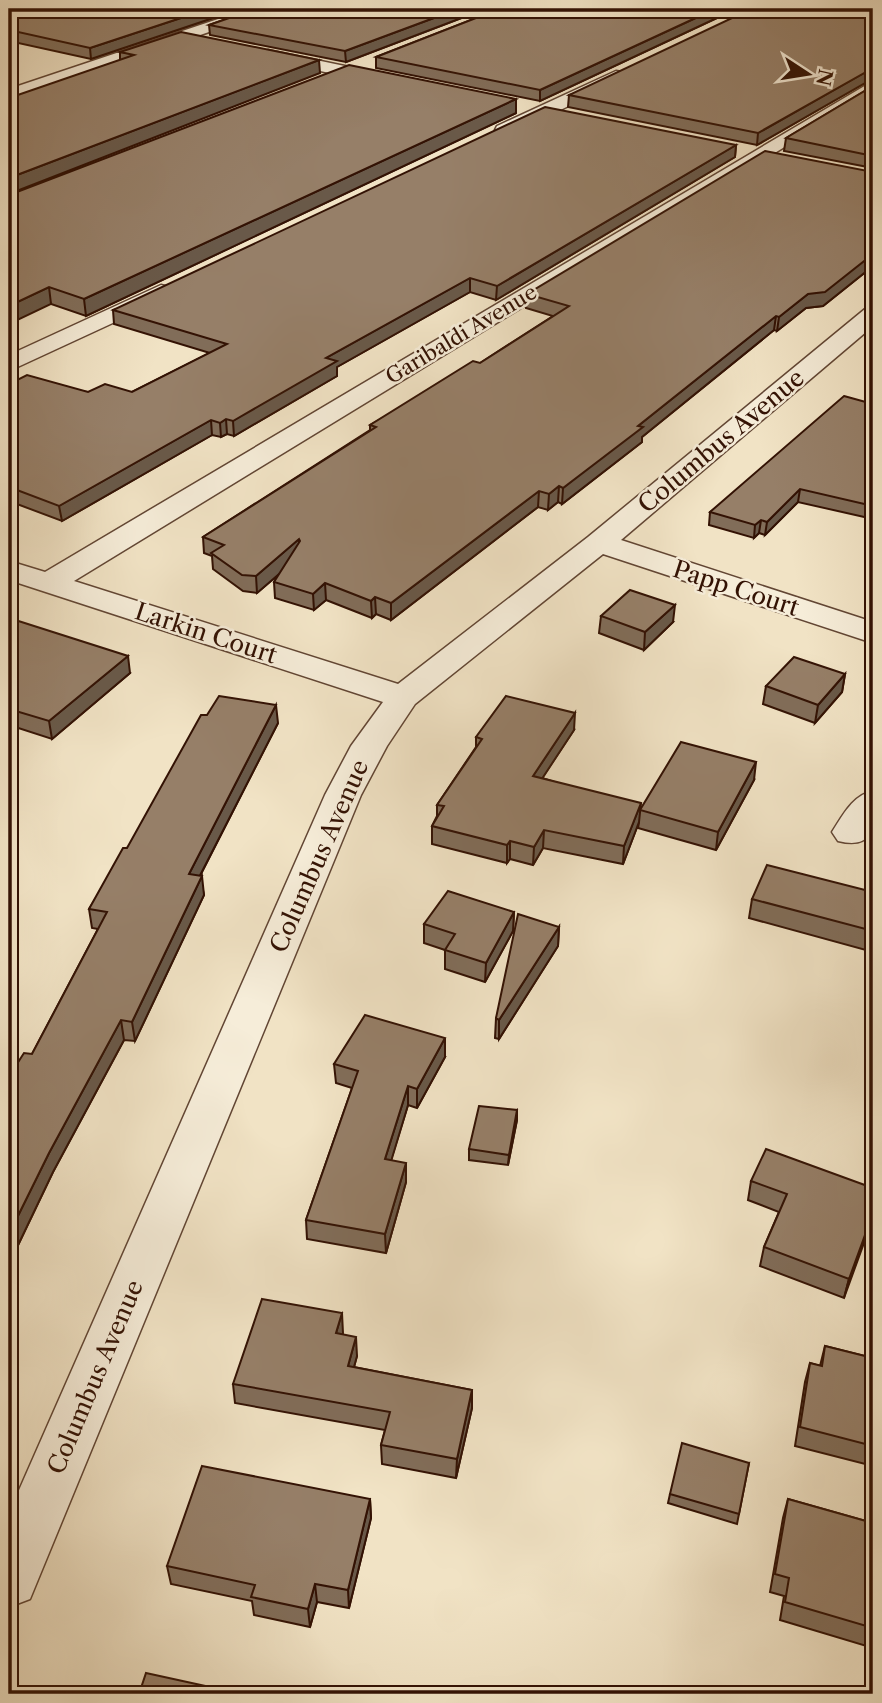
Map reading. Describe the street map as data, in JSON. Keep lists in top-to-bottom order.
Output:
{
  "streets": {
    "street": [
      "Garibaldi Avenue",
      "Columbus Avenue",
      "Papp Court",
      "Larkin Court"
    ]
  },
  "crossings": [
    ["Garibaldi Avenue", "Larkin Court"],
    ["Columbus Avenue", "Papp Court"],
    ["Columbus Avenue", "Larkin Court"]
  ],
  "north": "right"
}
